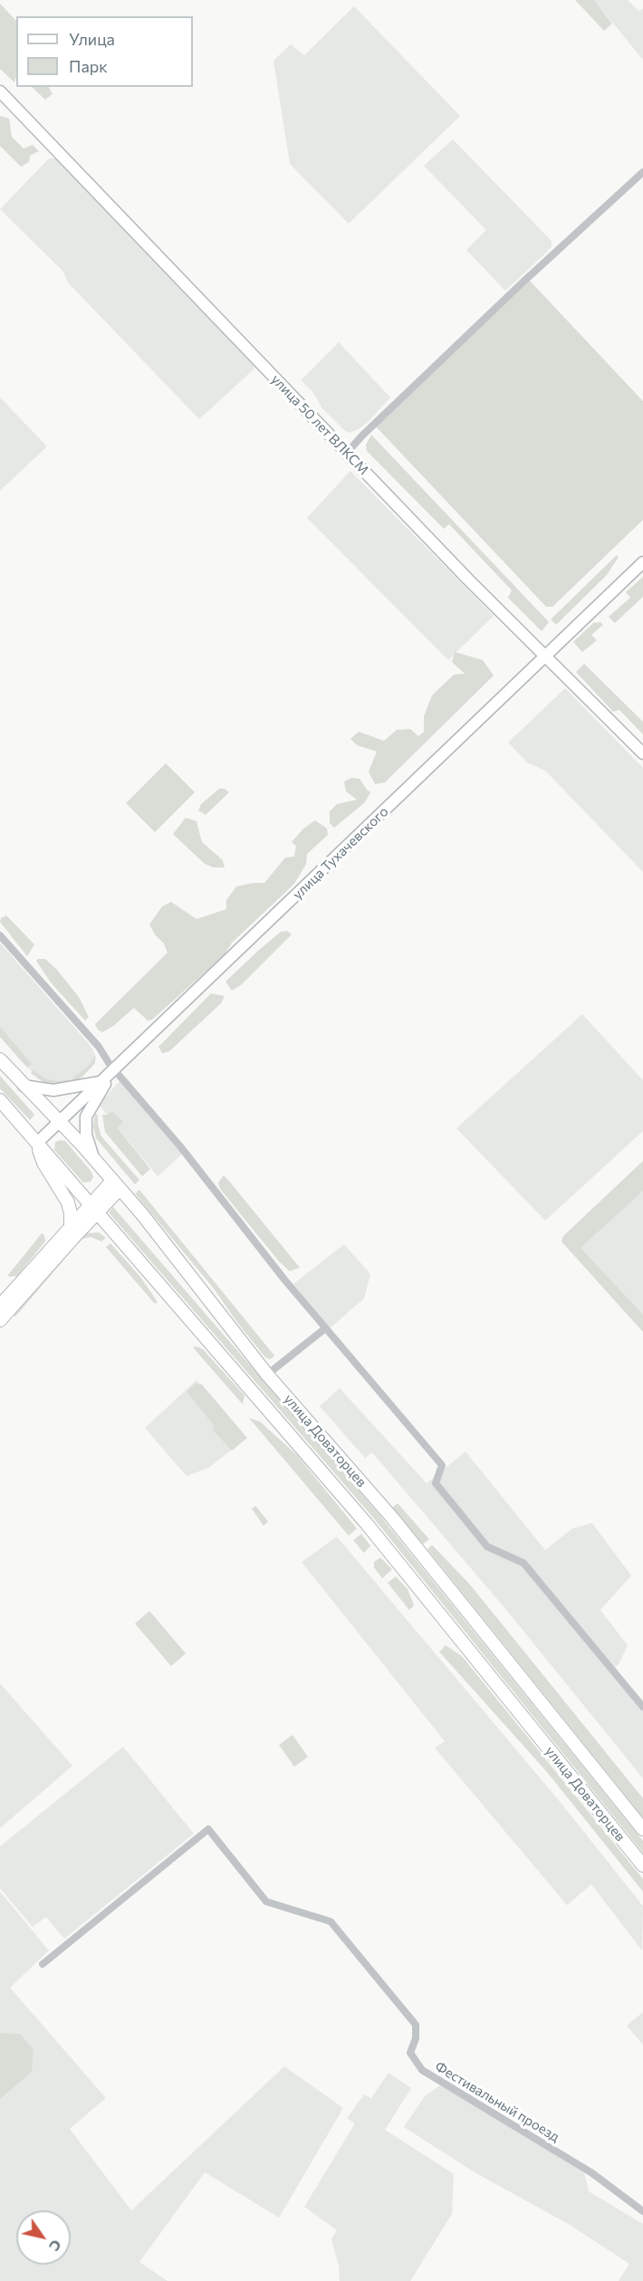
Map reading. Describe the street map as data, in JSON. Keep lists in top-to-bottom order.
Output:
{
  "streets": {
    "main road": ["улица Доваторцев"],
    "street": ["улица 50 лет ВЛКСМ", "улица Тухачевского", "Фестивальный проезд"]
  },
  "crossings": [
    ["улица 50 лет ВЛКСМ", "улица Тухачевского"],
    ["улица Тухачевского", "улица Доваторцев"]
  ],
  "legend": ["Улица", "Парк"],
  "north": "bottom right"
}
